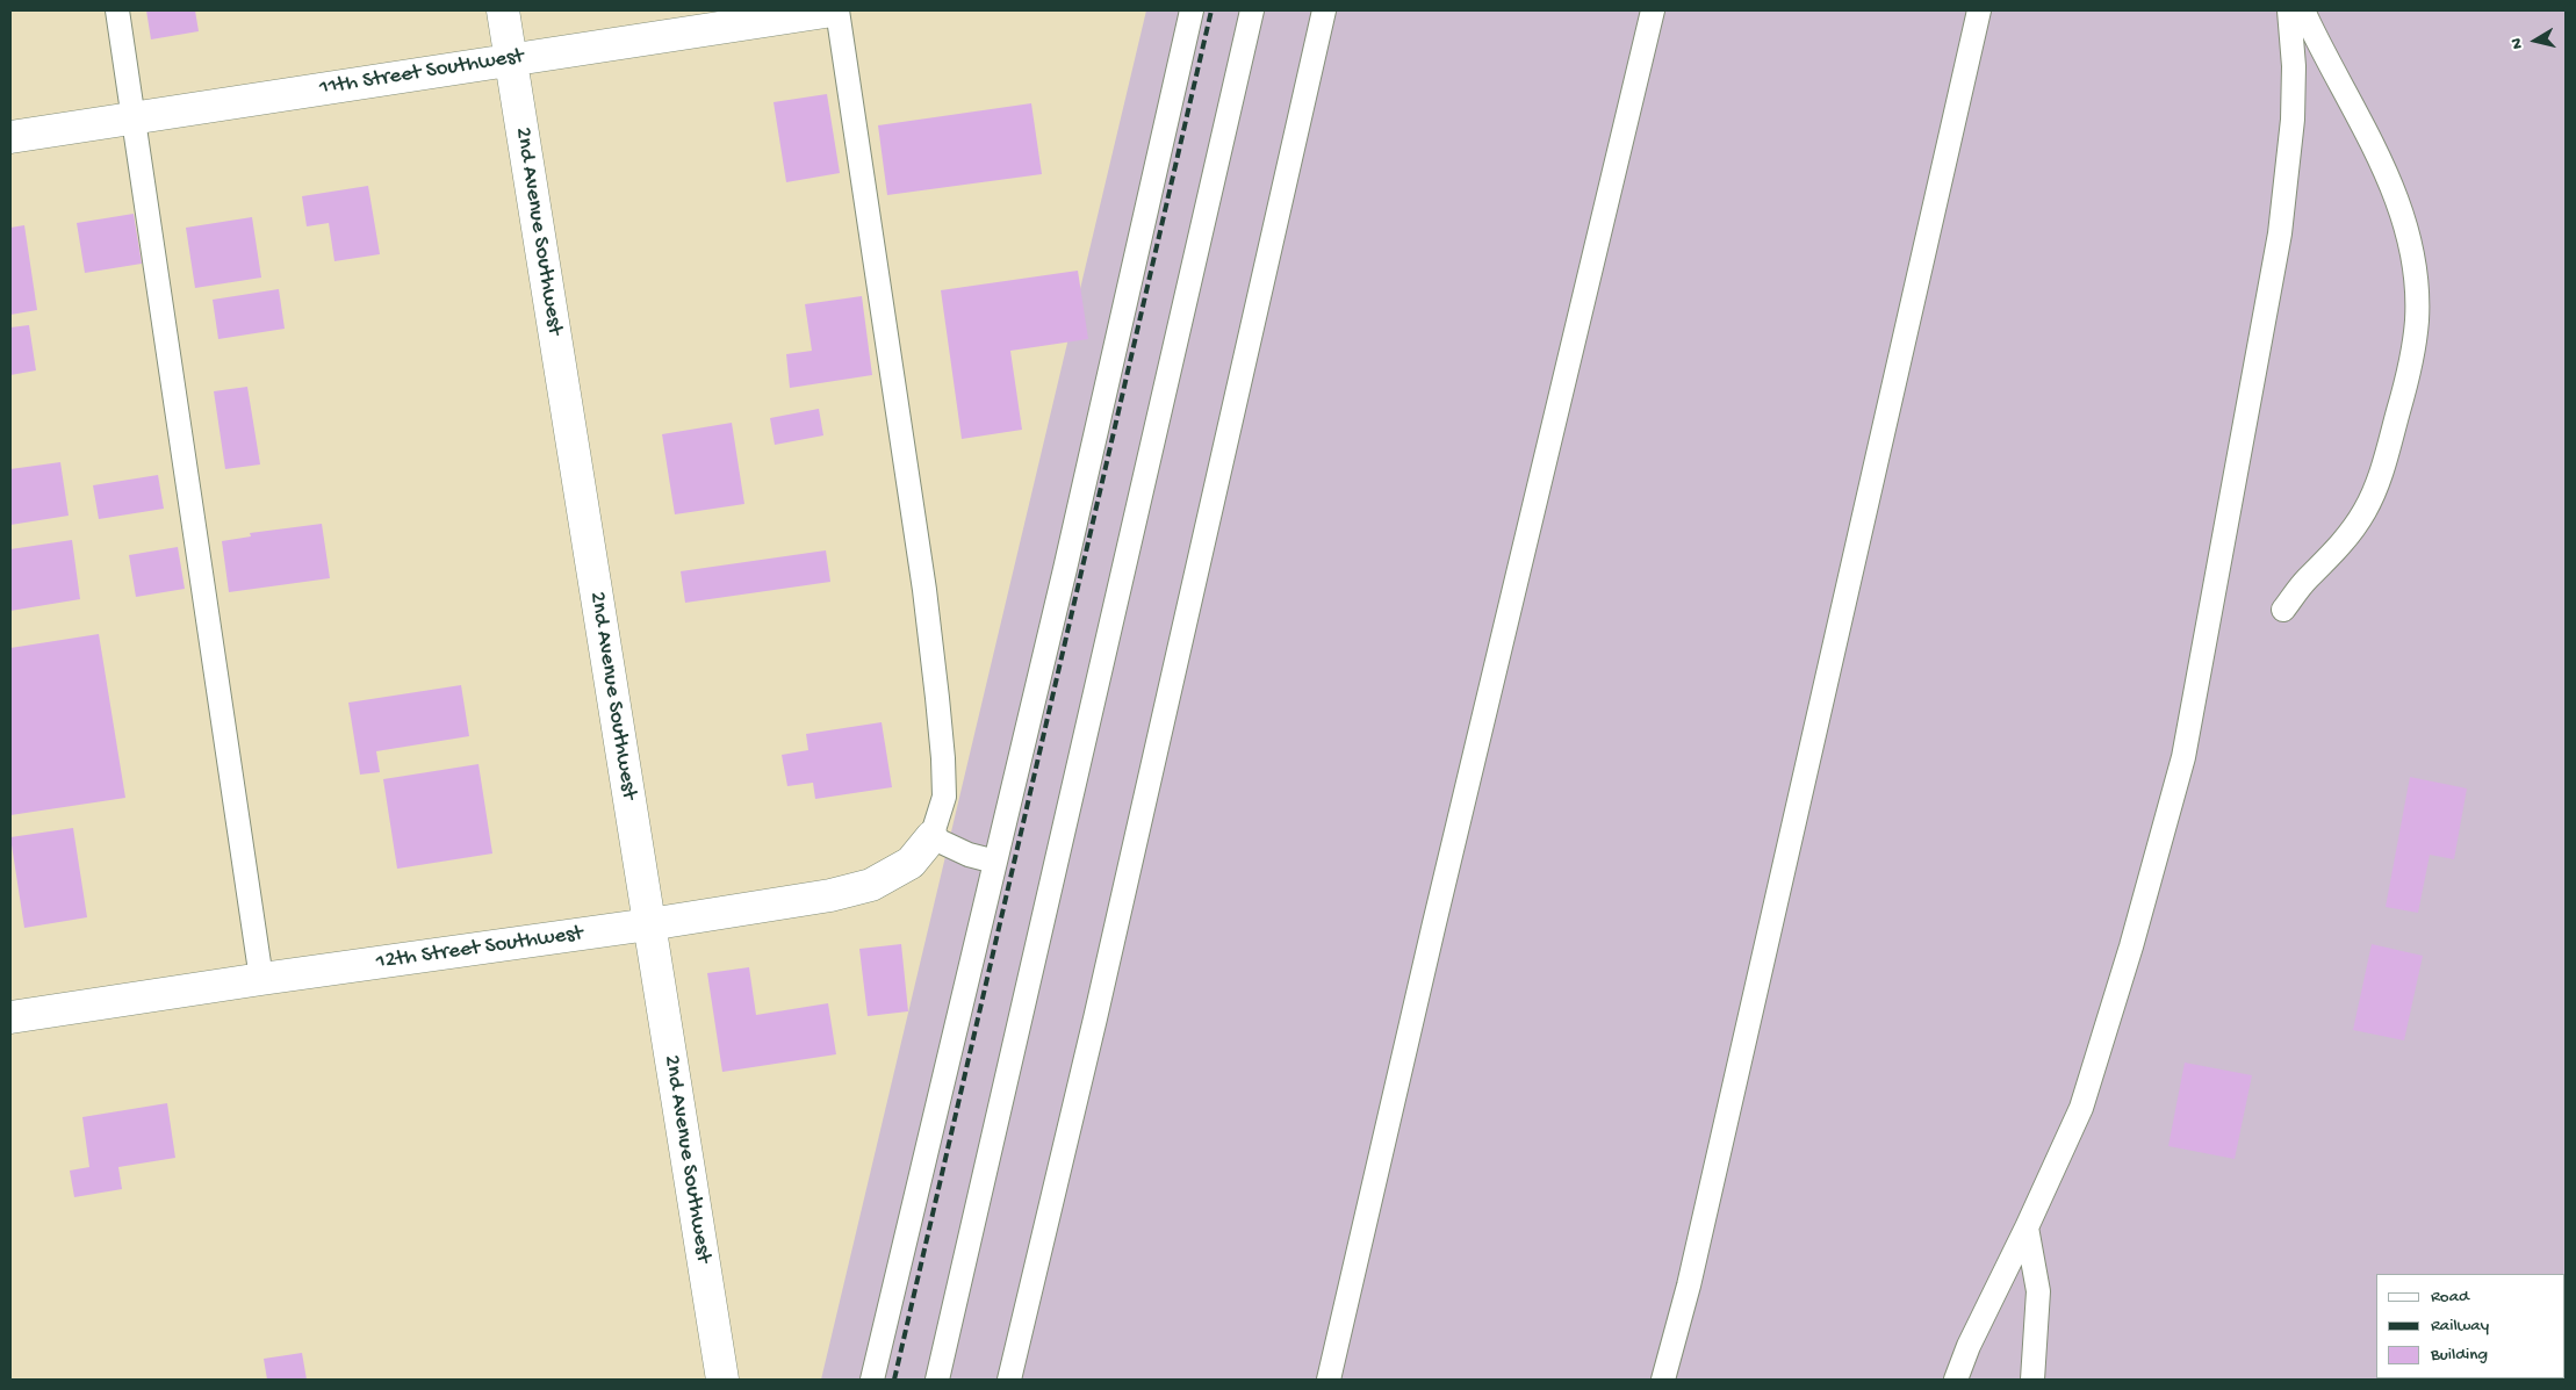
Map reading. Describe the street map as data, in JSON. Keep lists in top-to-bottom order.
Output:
{
  "streets": {
    "street": ["11th Street Southwest", "2nd Avenue Southwest", "12th Street Southwest"]
  },
  "crossings": [
    ["11th Street Southwest", "2nd Avenue Southwest"],
    ["2nd Avenue Southwest", "12th Street Southwest"]
  ],
  "legend": ["Road", "Railway", "Building"],
  "north": "left"
}
